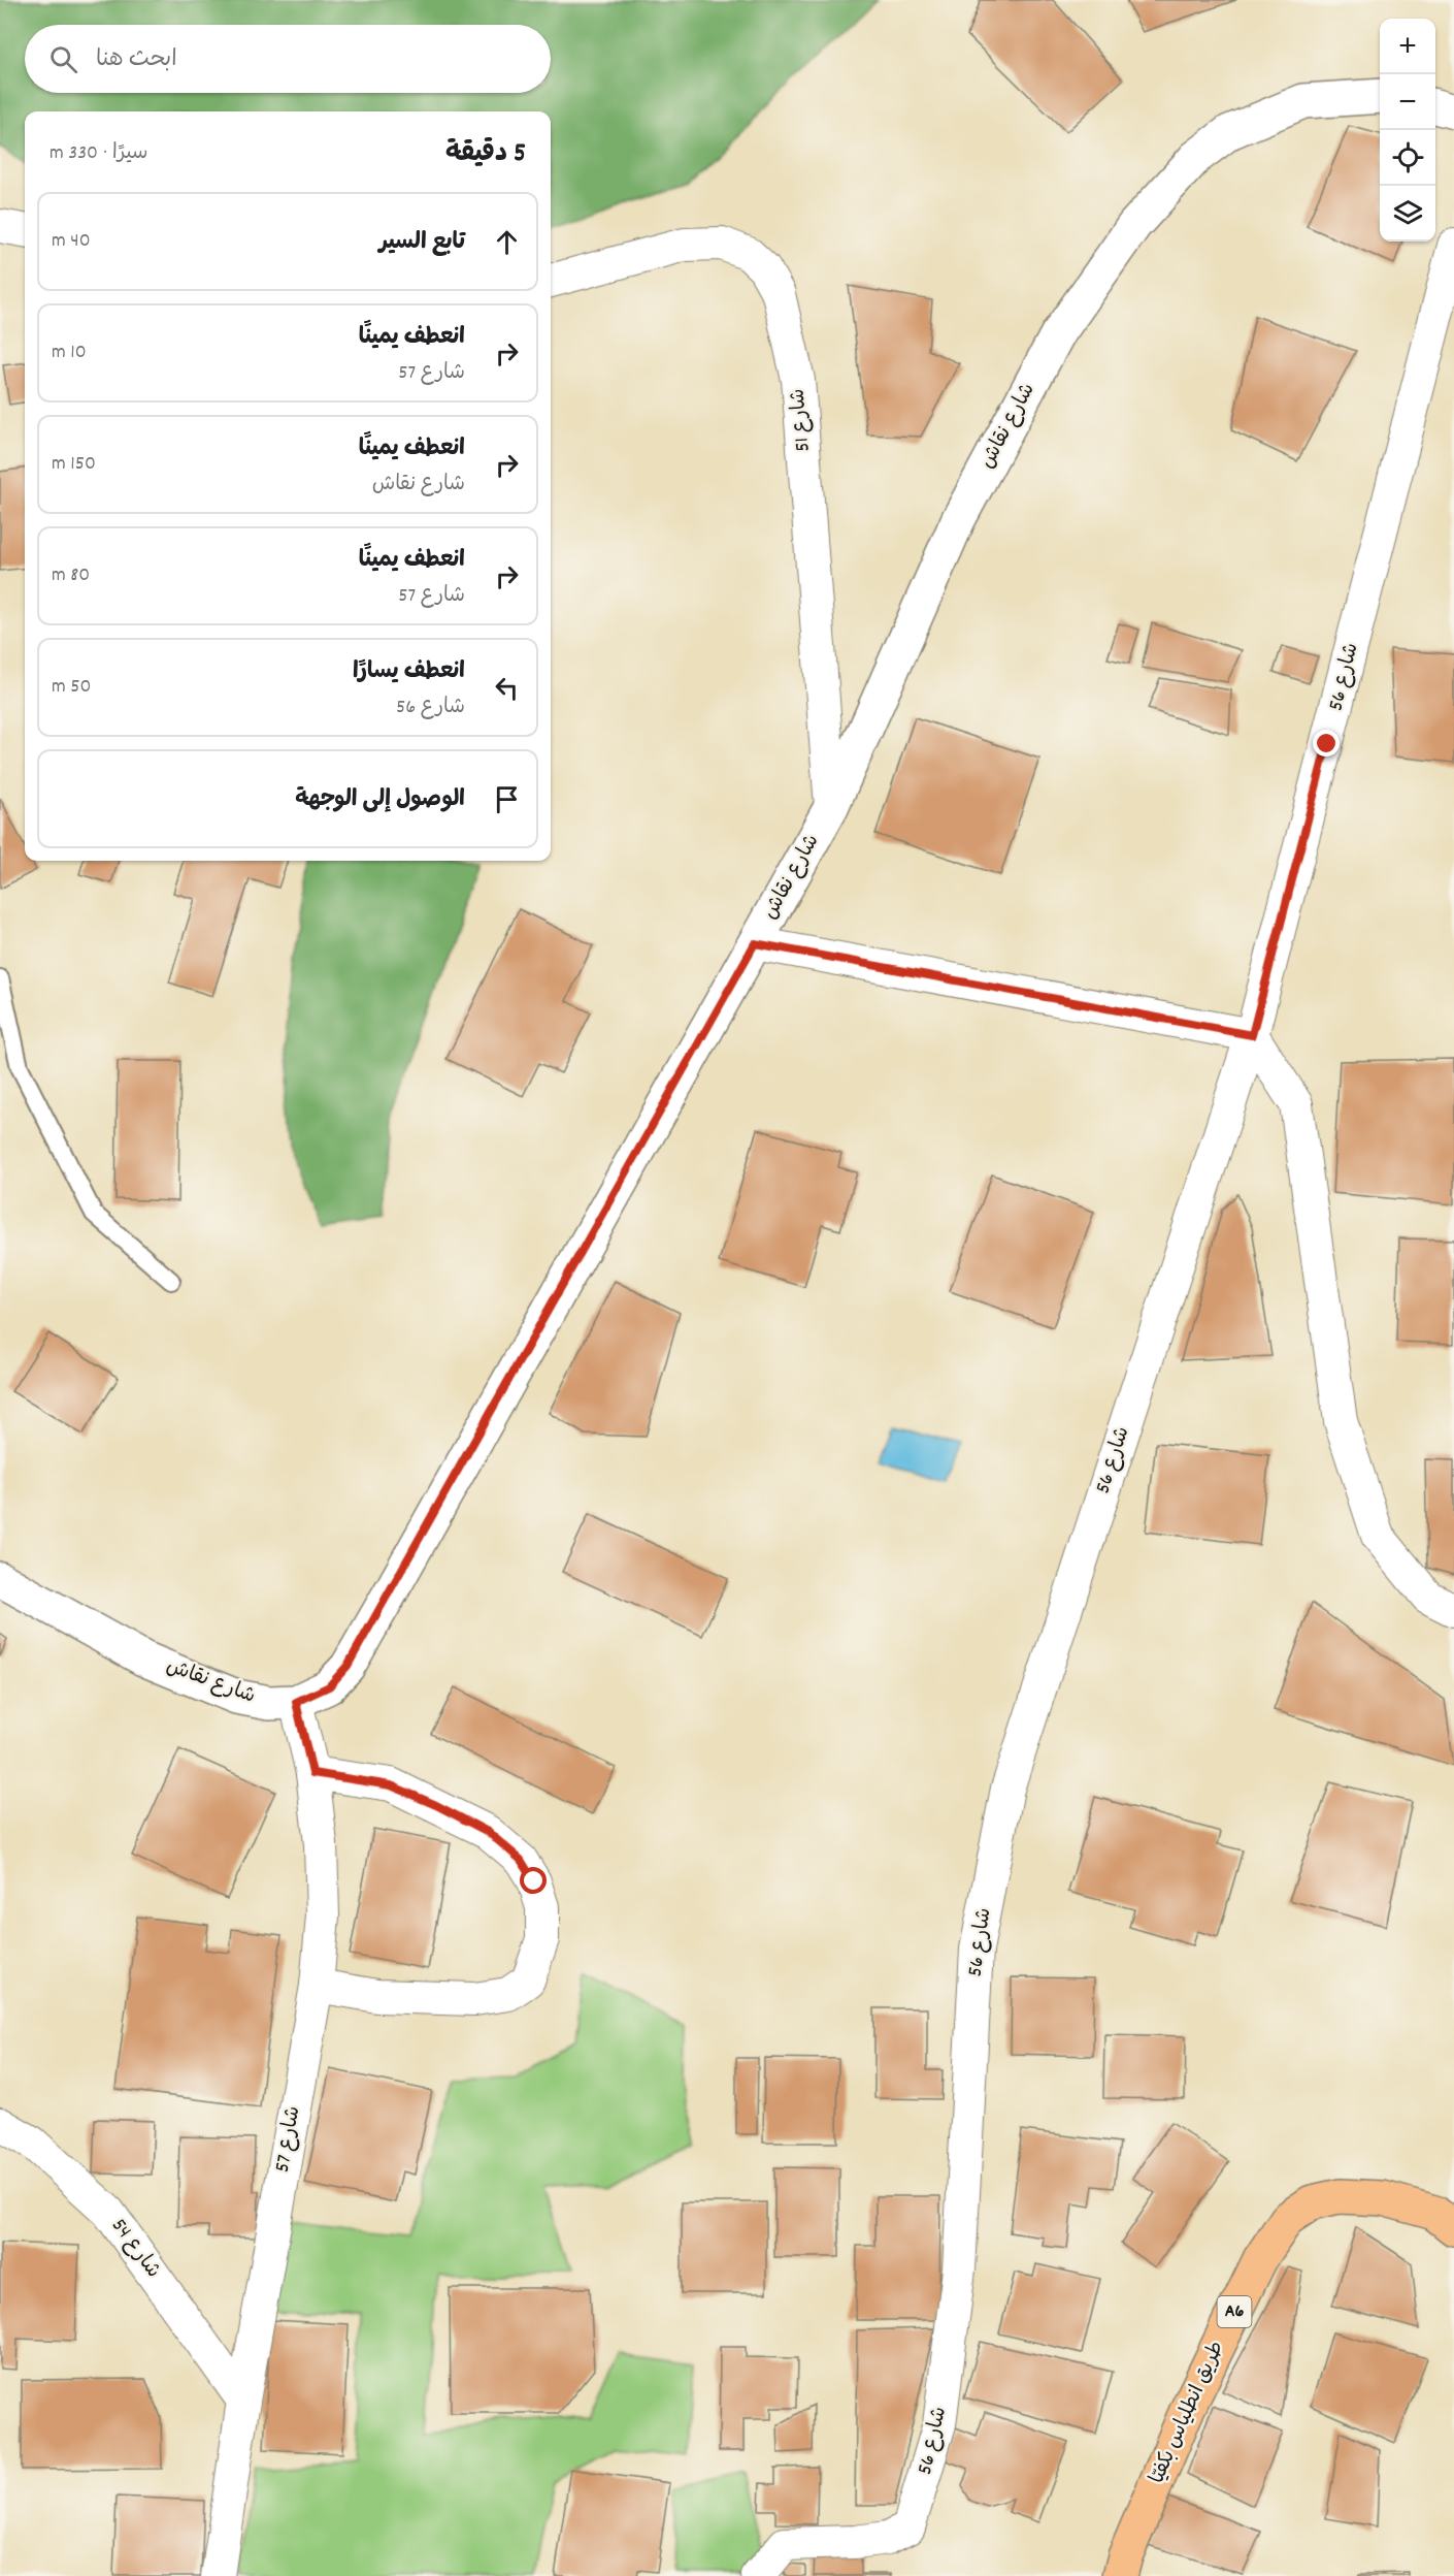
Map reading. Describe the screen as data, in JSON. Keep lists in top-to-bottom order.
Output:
{
  "streets": {
    "highway": ["A6", "طريق انطلياس بكفيّا"],
    "street": [
      "شارع 51",
      "شارع نقاش",
      "شارع 56",
      "شارع 57",
      "شارع 54"
    ]
  },
  "crossings": [
    ["شارع 51", "شارع نقاش"],
    ["شارع نقاش", "شارع 57"],
    ["شارع 57", "شارع 54"]
  ],
  "page": {
    "map_buttons": ["+", "−"],
    "search": "ابحث هنا",
    "heading": ["5 دقيقة", "سيرًا · 330 m"],
    "list": [
      ["تابع السير", "40 m"],
      ["انعطف يمينًا", "شارع 57", "10 m"],
      ["انعطف يمينًا", "شارع نقاش", "150 m"],
      ["انعطف يمينًا", "شارع 57", "80 m"],
      ["انعطف يسارًا", "شارع 56", "50 m"],
      "الوصول إلى الوجهة"
    ]
  }
}
